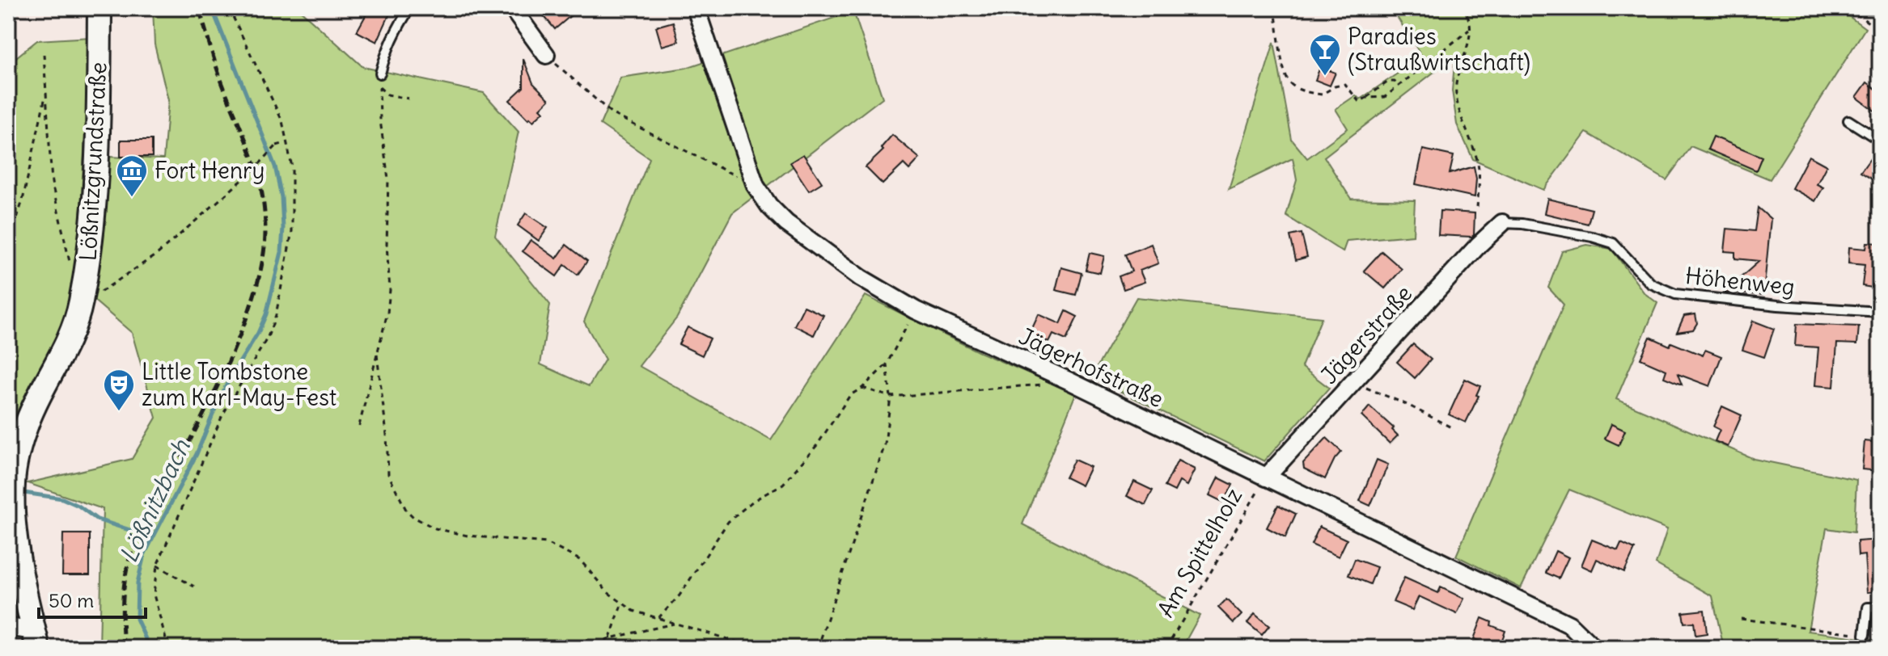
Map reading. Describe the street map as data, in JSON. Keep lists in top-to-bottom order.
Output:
{
  "streets": {
    "street": ["Lößnitzgrundstraße", "Jägerstraße", "Jägerhofstraße"],
    "lane": ["Höhenweg"],
    "path": ["Am Spittelholz"]
  },
  "crossings": [
    ["Höhenweg", "Jägerstraße"],
    ["Jägerstraße", "Jägerhofstraße"],
    ["Jägerstraße", "Am Spittelholz"],
    ["Jägerhofstraße", "Am Spittelholz"]
  ],
  "water": ["Lößnitzbach"],
  "places": {
    "bar": ["Paradies (Straußwirtschaft)"],
    "museum": ["Fort Henry"],
    "theatre": ["Little Tombstone zum Karl-May-Fest"]
  },
  "scale_bar": "50 m"
}
